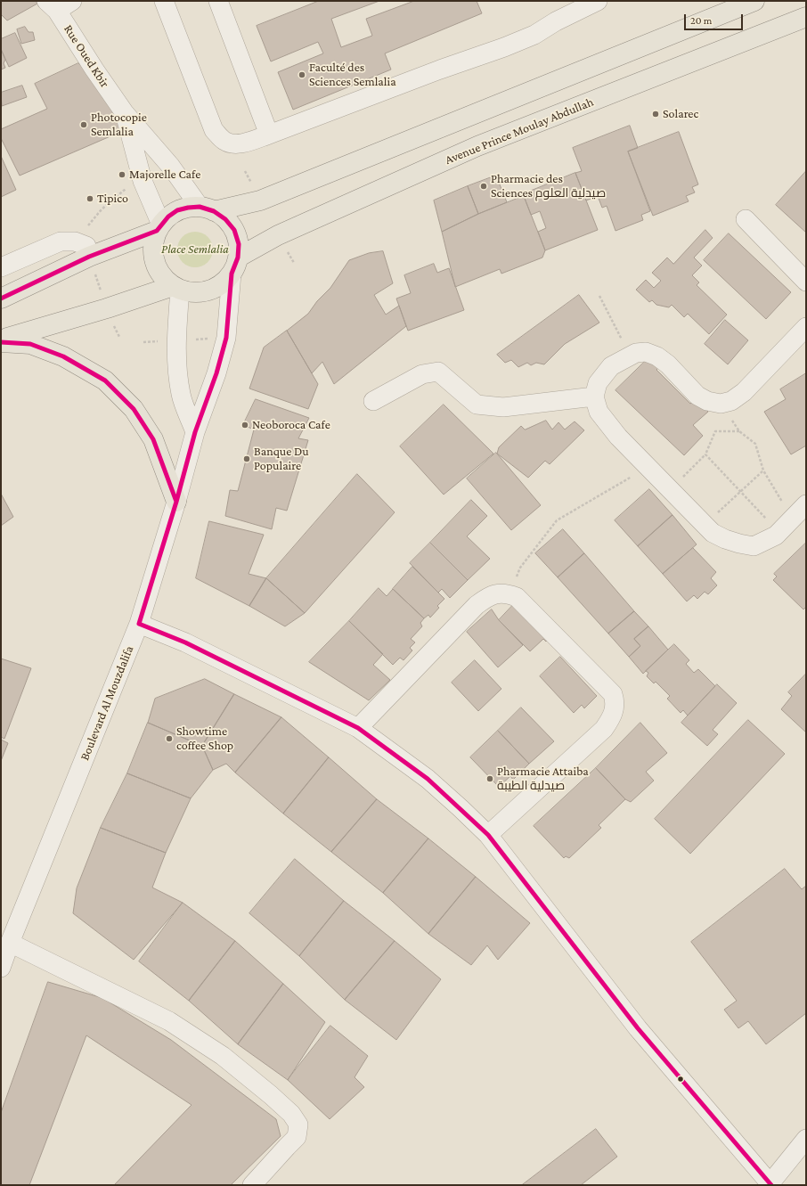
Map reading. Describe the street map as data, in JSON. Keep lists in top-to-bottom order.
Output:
{
  "streets": {
    "main road": ["Avenue Prince Moulay Abdullah"],
    "street": ["Rue Oued Kbir", "Boulevard Al Mouzdalifa"]
  },
  "crossings": [
    ["Rue Oued Kbir", "Avenue Prince Moulay Abdullah"],
    ["Rue Oued Kbir", "Boulevard Al Mouzdalifa"],
    ["Avenue Prince Moulay Abdullah", "Boulevard Al Mouzdalifa"]
  ],
  "parks": ["Place Semlalia"],
  "places": [
    "Faculté des Sciences Semlalia",
    "Solarec",
    "Photocopie Semlalia",
    "Majorelle Cafe",
    "Pharmacie des Sciences صيدلية العلوم",
    "Tipico",
    "Neoboroca Cafe",
    "Banque Du Populaire",
    "Showtime coffee Shop",
    "Pharmacie Attaiba صيدلية الطيبة"
  ],
  "scale_bar": "20 m"
}
